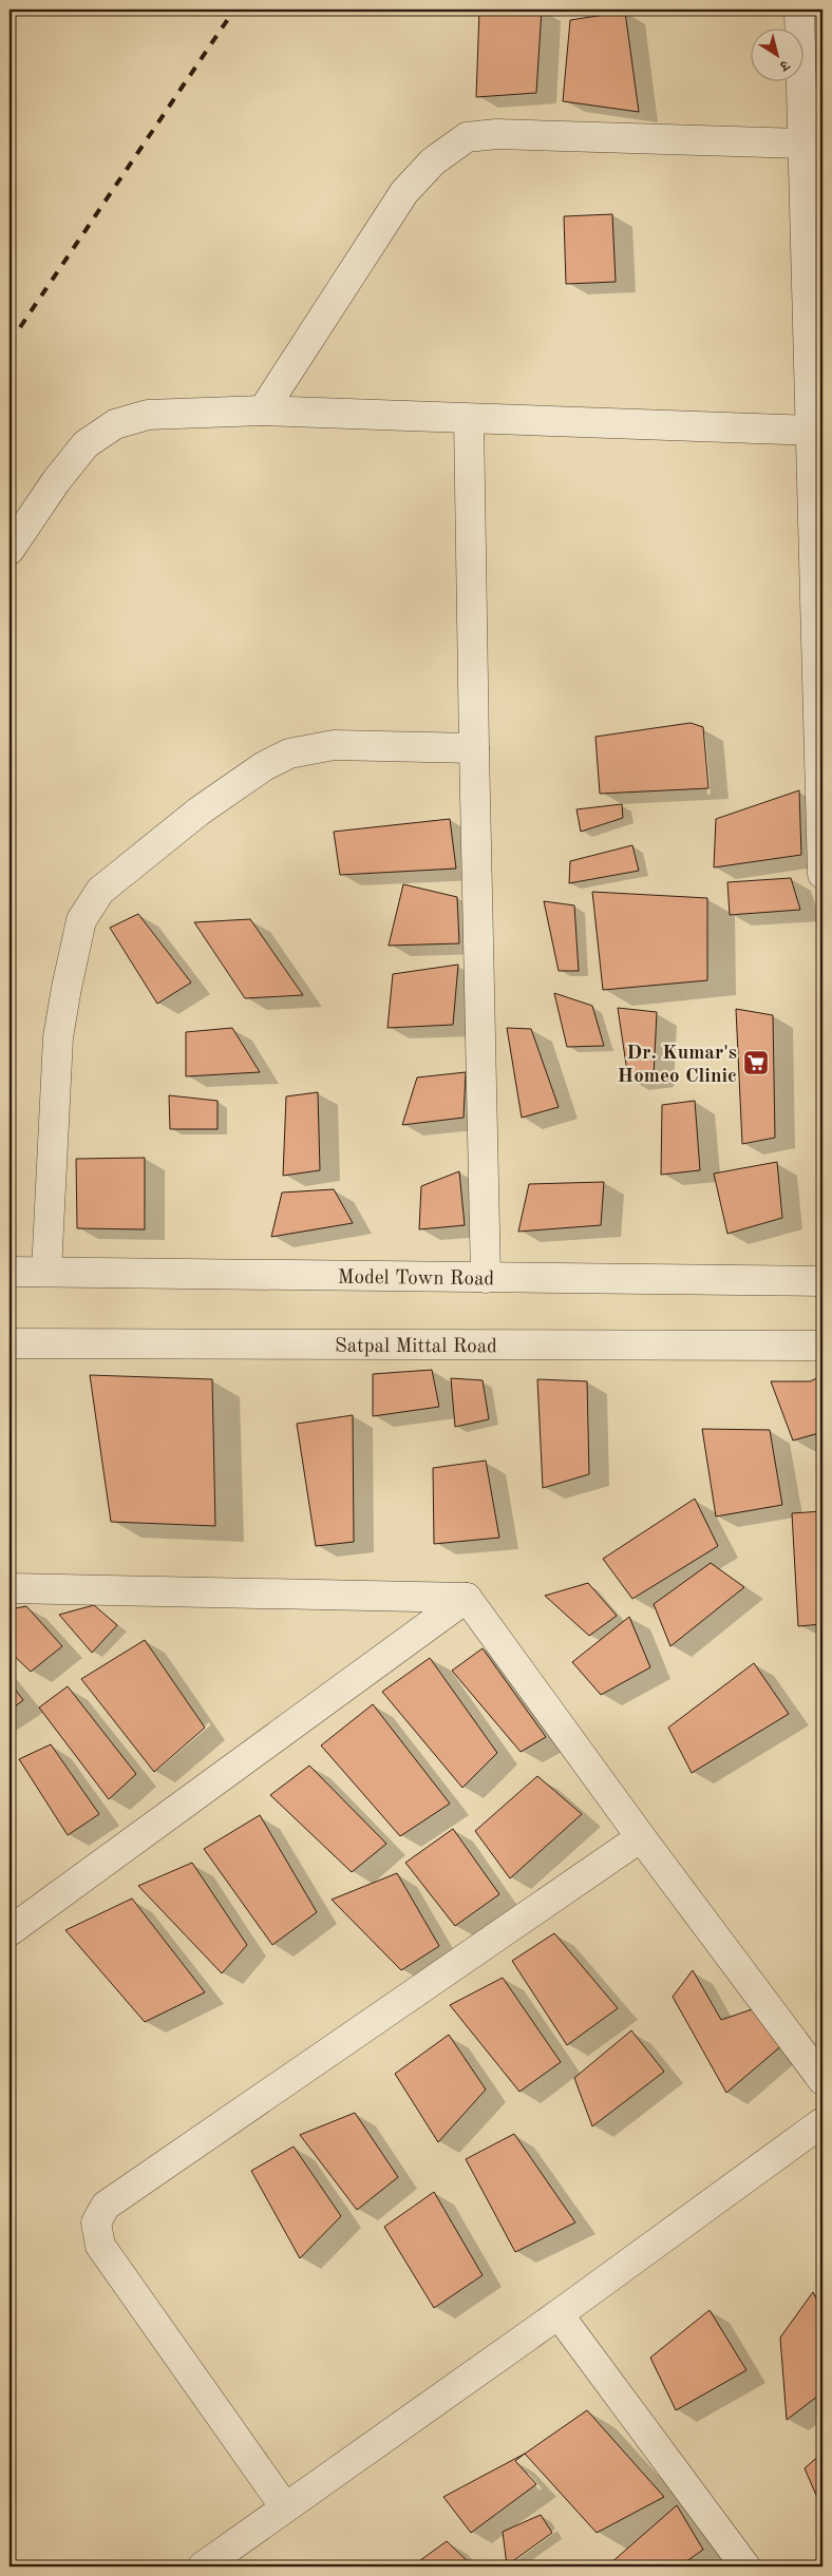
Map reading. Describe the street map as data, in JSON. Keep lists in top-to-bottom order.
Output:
{
  "streets": {
    "street": ["Model Town Road", "Satpal Mittal Road"]
  },
  "places": {
    "supermarket": ["Dr. Kumar's Homeo Clinic"]
  },
  "north": "bottom right"
}
